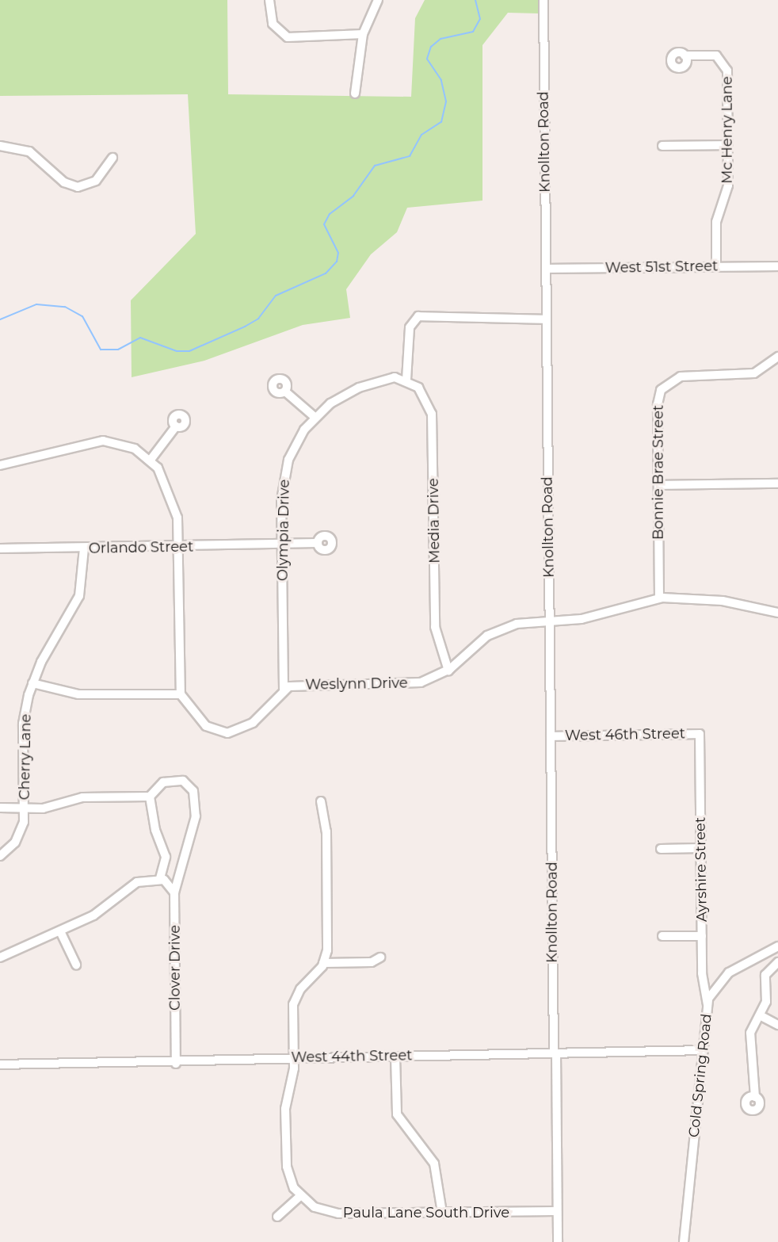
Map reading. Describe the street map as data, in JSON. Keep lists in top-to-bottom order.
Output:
{
  "streets": {
    "street": [
      "Mc Henry Lane",
      "Knollton Road",
      "West 51st Street",
      "Bonnie Brae Street",
      "Media Drive",
      "Olympia Drive",
      "Orlando Street",
      "Weslynn Drive",
      "West 46th Street",
      "Cherry Lane",
      "Ayrshire Street",
      "Clover Drive",
      "West 44th Street",
      "Cold Spring Road",
      "Paula Lane South Drive"
    ]
  },
  "crossings": [
    ["Mc Henry Lane", "West 51st Street"],
    ["Knollton Road", "West 51st Street"],
    ["Knollton Road", "Weslynn Drive"],
    ["Knollton Road", "West 46th Street"],
    ["Knollton Road", "West 44th Street"],
    ["Knollton Road", "Paula Lane South Drive"],
    ["Bonnie Brae Street", "Weslynn Drive"],
    ["Media Drive", "Olympia Drive"],
    ["Media Drive", "Weslynn Drive"],
    ["Olympia Drive", "Orlando Street"],
    ["Olympia Drive", "Weslynn Drive"],
    ["Orlando Street", "Cherry Lane"],
    ["West 46th Street", "Ayrshire Street"],
    ["Ayrshire Street", "Cold Spring Road"],
    ["Clover Drive", "West 44th Street"],
    ["West 44th Street", "Cold Spring Road"]
  ]
}
